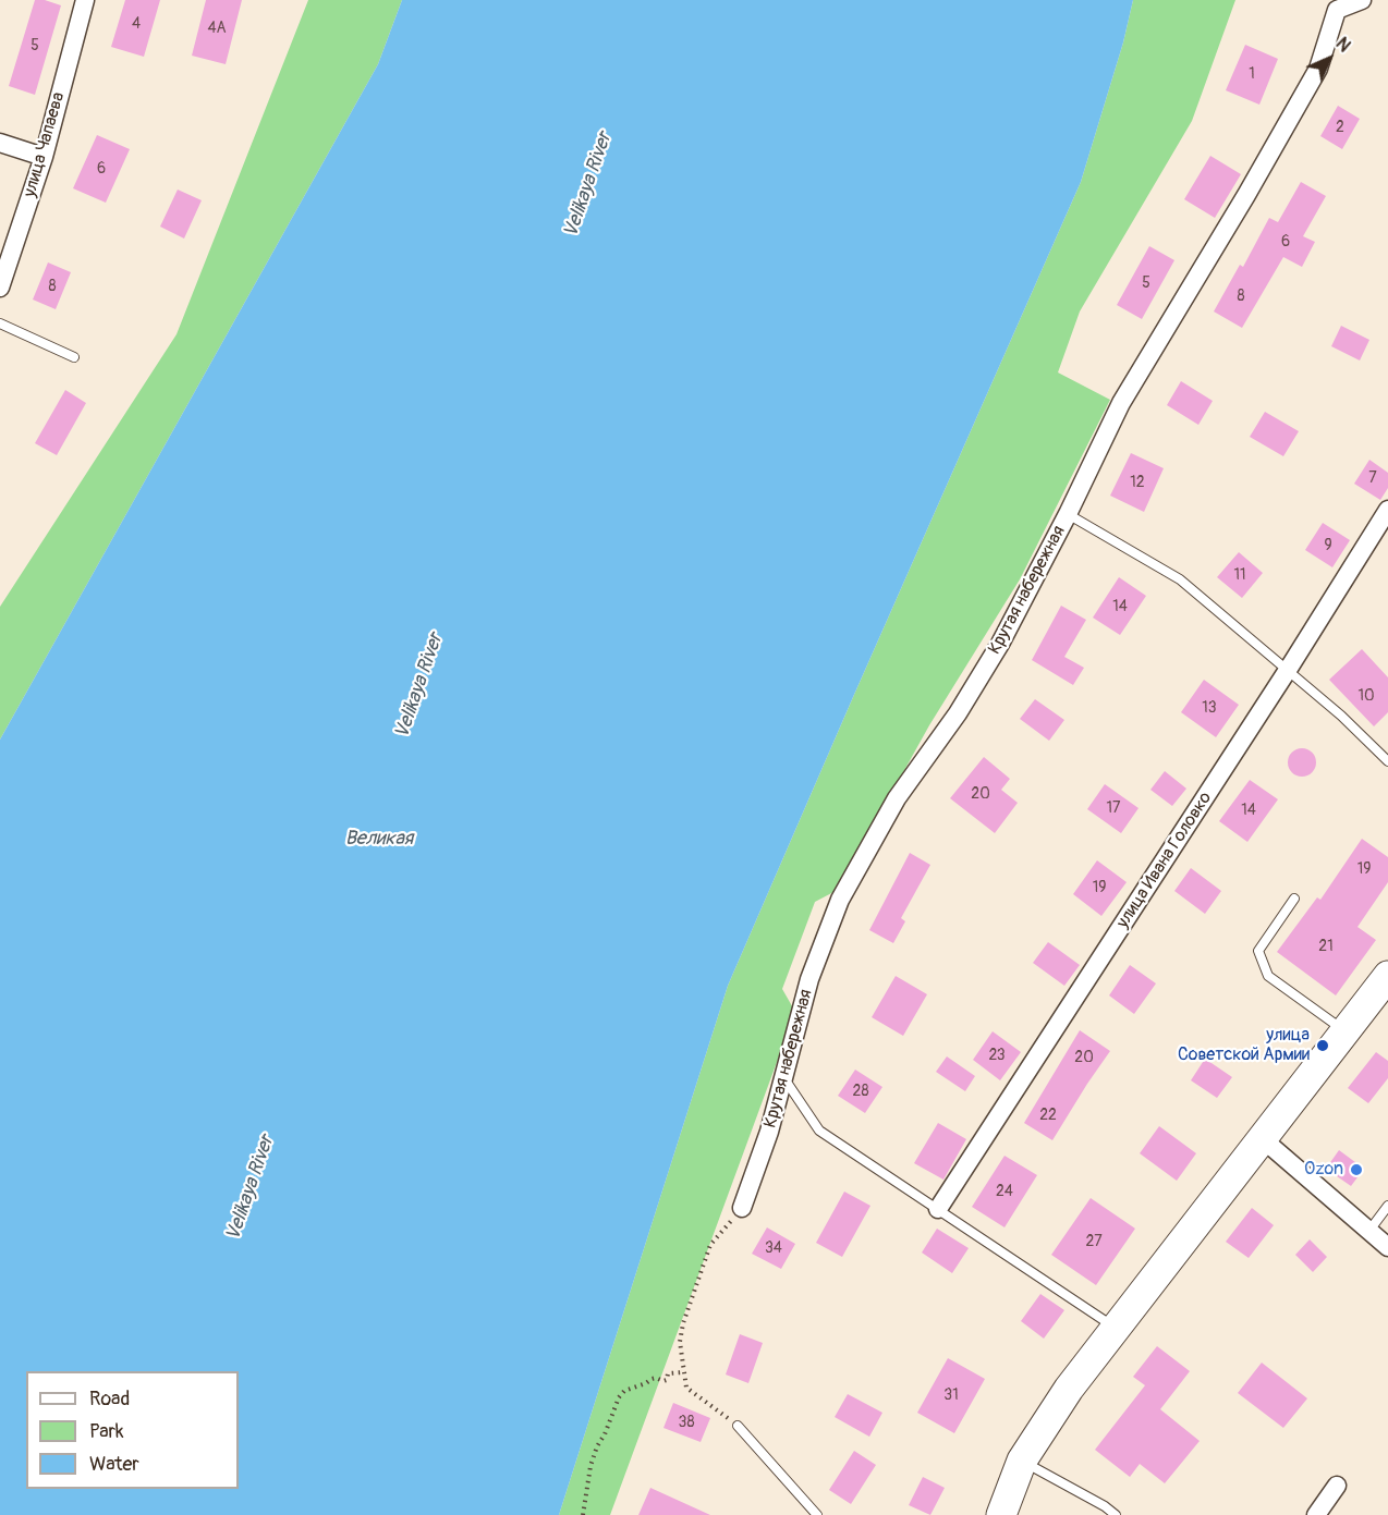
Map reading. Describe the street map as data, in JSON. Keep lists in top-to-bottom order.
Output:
{
  "streets": {
    "street": ["улица Чапаева", "Крутая набережная", "улица Ивана Головко"]
  },
  "water": ["Velikaya River", "Великая"],
  "places": ["улица Советской Армии", "Ozon"],
  "house_numbers": [
    "4",
    "4А",
    "5",
    "1",
    "2",
    "6",
    "6",
    "5",
    "8",
    "8",
    "7",
    "12",
    "9",
    "11",
    "14",
    "10",
    "13",
    "20",
    "17",
    "14",
    "19",
    "19",
    "21",
    "23",
    "20",
    "28",
    "22",
    "24",
    "27",
    "34",
    "31",
    "38"
  ],
  "legend": ["Road", "Park", "Water"],
  "north": "top right"
}
